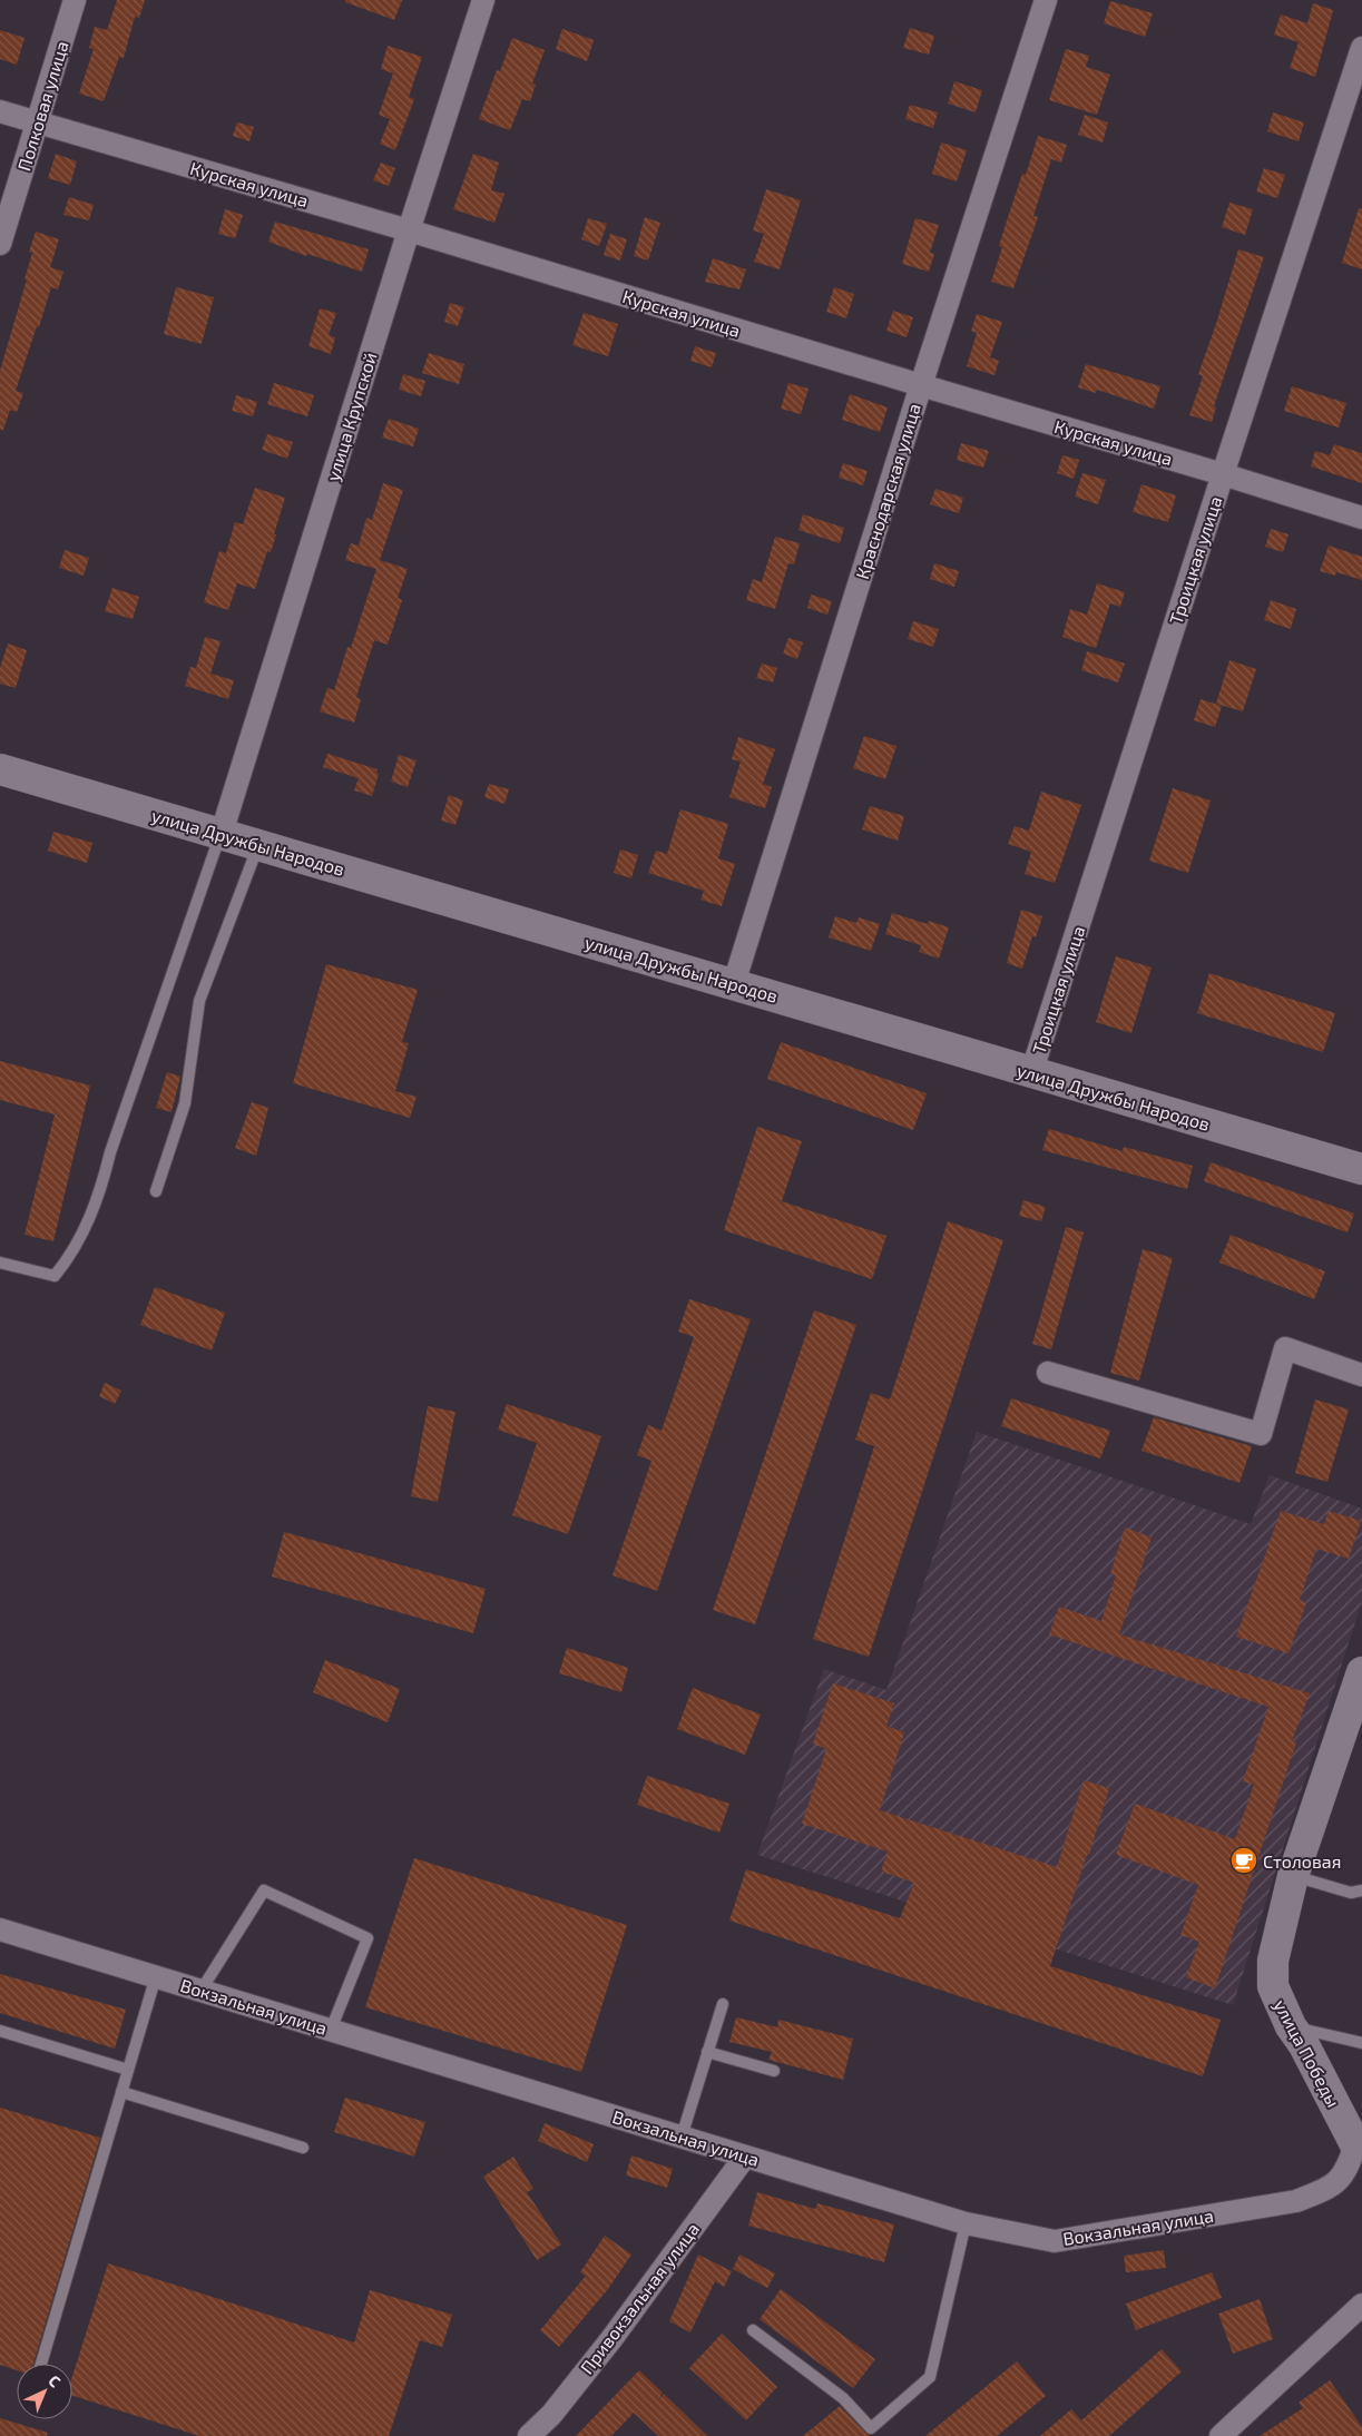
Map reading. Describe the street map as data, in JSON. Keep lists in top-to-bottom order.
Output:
{
  "streets": {
    "street": [
      "Полковая улица",
      "Курская улица",
      "улица Крупской",
      "Краснодарская улица",
      "Троицкая улица",
      "улица Дружбы Народов",
      "Вокзальная улица",
      "улица Победы",
      "Привокзальная улица"
    ]
  },
  "crossings": [
    ["Полковая улица", "Курская улица"],
    ["Курская улица", "улица Крупской"],
    ["Курская улица", "Краснодарская улица"],
    ["Курская улица", "Троицкая улица"],
    ["улица Крупской", "улица Дружбы Народов"],
    ["Краснодарская улица", "улица Дружбы Народов"],
    ["Троицкая улица", "улица Дружбы Народов"],
    ["Вокзальная улица", "улица Победы"],
    ["Вокзальная улица", "Привокзальная улица"]
  ],
  "places": {
    "cafe": ["Столовая"]
  },
  "north": "top right"
}
